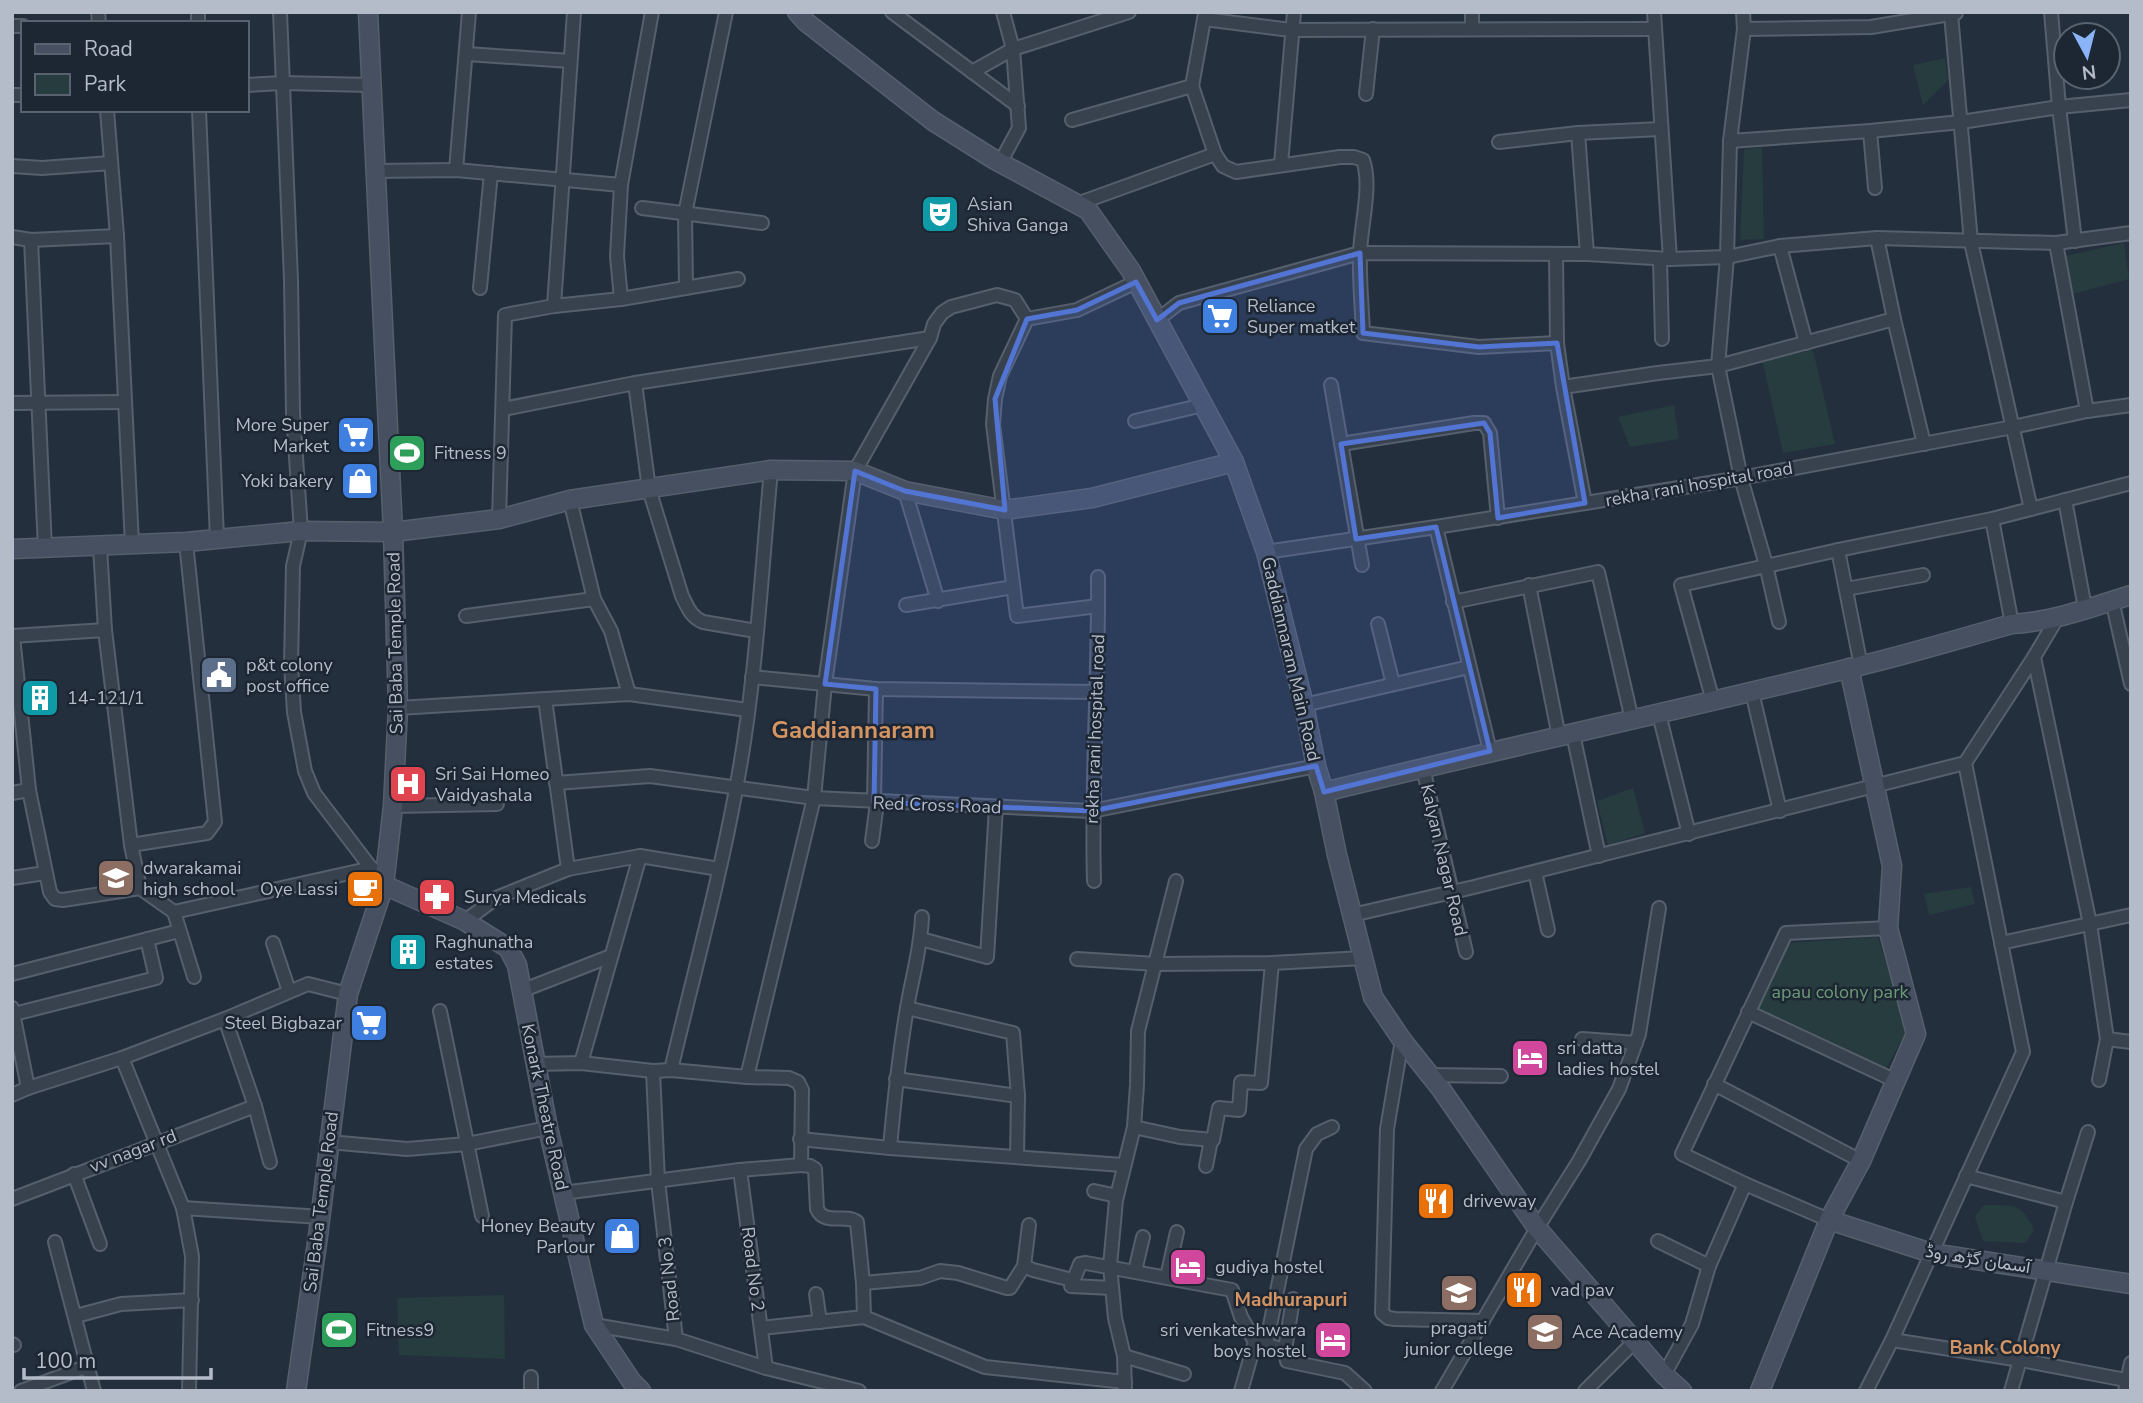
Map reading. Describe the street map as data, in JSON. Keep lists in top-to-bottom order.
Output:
{
  "streets": {
    "street": [
      "rekha rani hospital road",
      "Sai Baba Temple Road",
      "Gaddiannaram Main Road",
      "Red Cross Road",
      "Kalyan Nagar Road",
      "Konark Theatre Road",
      "vv nagar rd",
      "آسمان گڑھ روڈ",
      "Road No 2",
      "Road No 3"
    ]
  },
  "crossings": [
    ["rekha rani hospital road", "Gaddiannaram Main Road"],
    ["rekha rani hospital road", "Red Cross Road"],
    ["Sai Baba Temple Road", "Konark Theatre Road"],
    ["Gaddiannaram Main Road", "Red Cross Road"],
    ["Road No 2", "Road No 3"]
  ],
  "districts": ["Gaddiannaram", "Madhurapuri", "Bank Colony"],
  "parks": ["apau colony park"],
  "places": {
    "theatre": ["Asian Shiva Ganga"],
    "supermarket": ["Reliance Super matket", "More Super Market", "Steel Bigbazar"],
    "sports": ["Fitness 9", "Fitness9"],
    "shop": ["Yoki bakery", "Honey Beauty Parlour"],
    "public building": ["p&t colony post office"],
    "building": ["14-121/1", "Raghunatha estates"],
    "hospital": ["Sri Sai Homeo Vaidyashala"],
    "school or university": ["dwarakamai high school", "pragati junior college", "Ace Academy"],
    "cafe": ["Oye Lassi"],
    "pharmacy": ["Surya Medicals"],
    "hotel": ["sri datta ladies hostel", "gudiya hostel", "sri venkateshwara boys hostel"],
    "restaurant": ["driveway", "vad pav"]
  },
  "legend": ["Road", "Park"],
  "scale_bar": "100 m",
  "north": "bottom"
}
